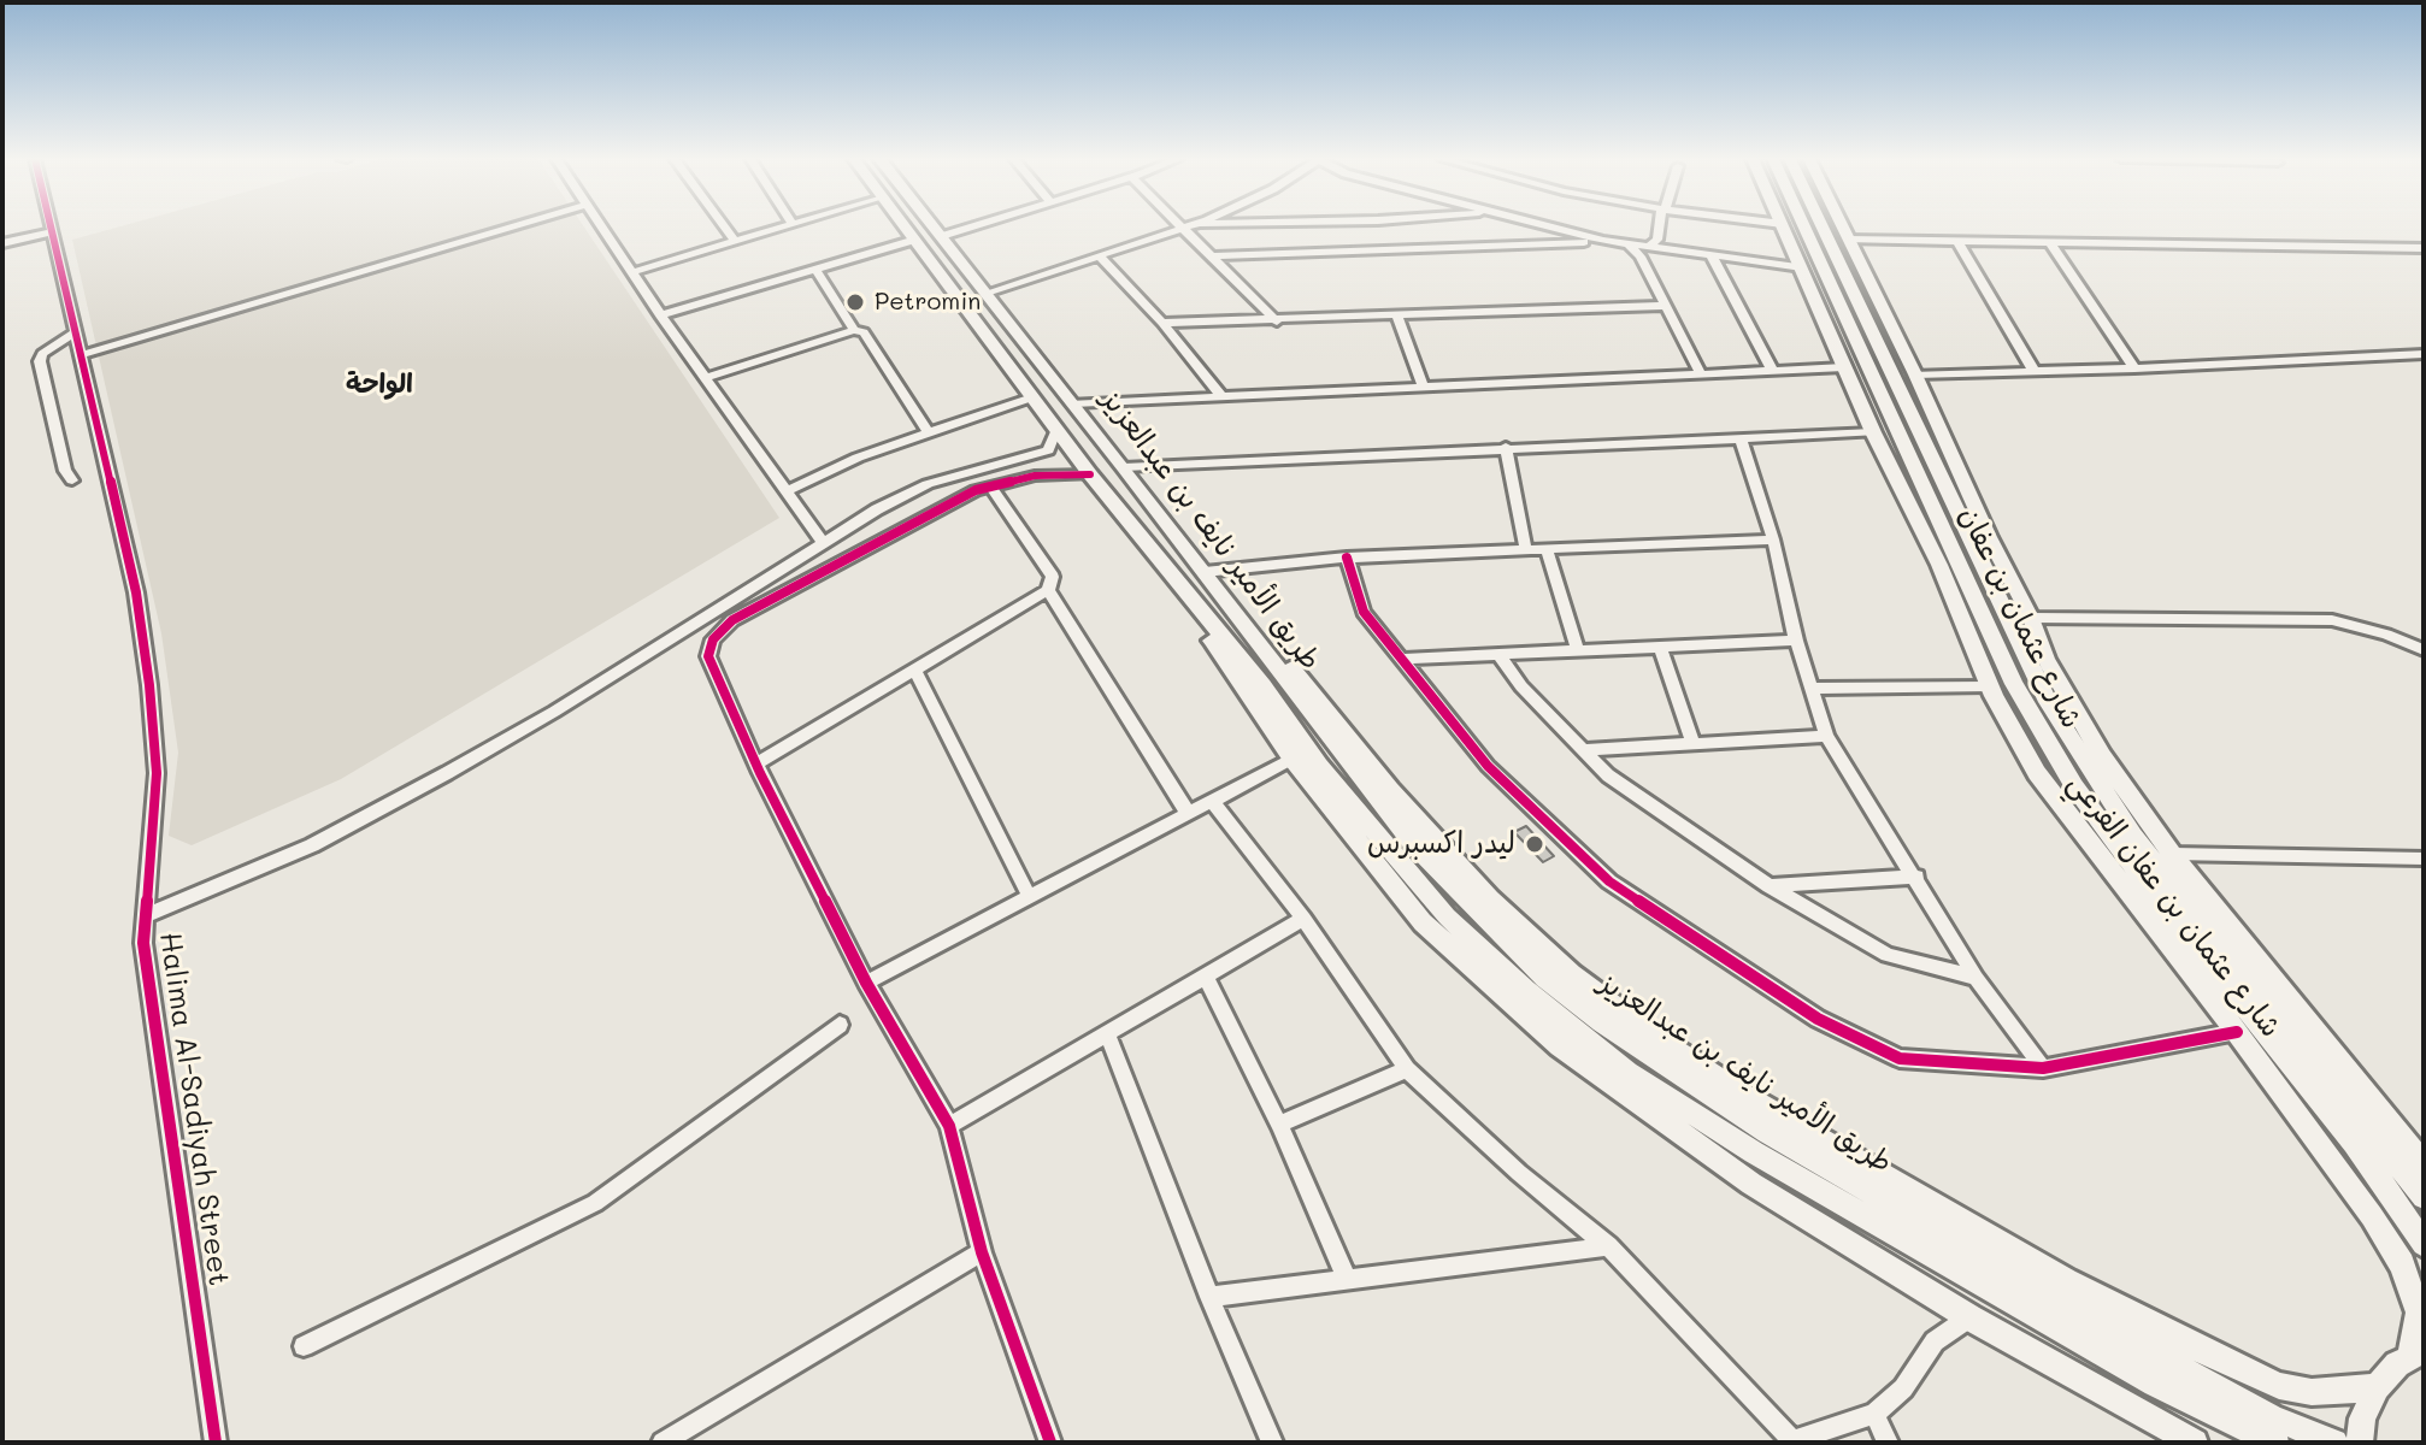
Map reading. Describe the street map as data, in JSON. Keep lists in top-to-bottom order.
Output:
{
  "streets": {
    "main road": ["طريق الأمير نايف بن عبدالعزيز", "شارع عثمان بن عفان", "شارع عثمان بن عفان الفرعي"],
    "street": ["Halima Al-Sadiyah Street"]
  },
  "districts": ["الواحة"],
  "places": ["Petromin", "ليدر اكسبرس"]
}
